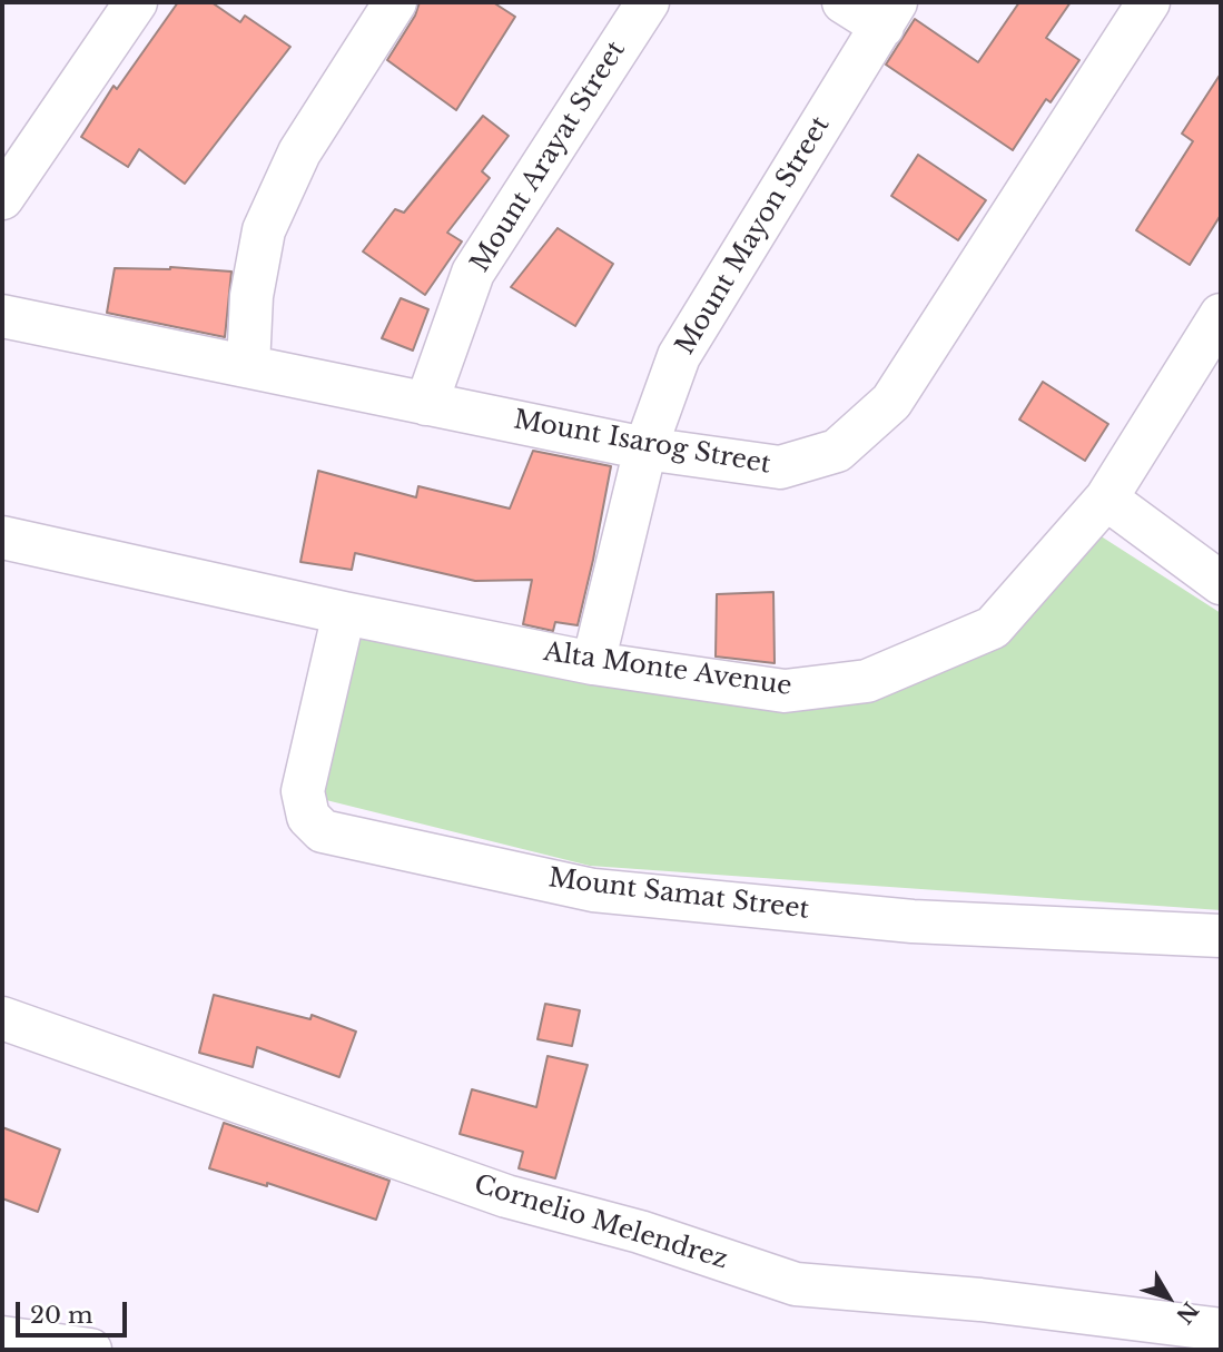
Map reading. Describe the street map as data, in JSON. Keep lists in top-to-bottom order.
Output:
{
  "streets": {
    "street": [
      "Mount Arayat Street",
      "Mount Mayon Street",
      "Mount Isarog Street",
      "Alta Monte Avenue",
      "Mount Samat Street",
      "Cornelio Melendrez"
    ]
  },
  "crossings": [
    ["Mount Arayat Street", "Mount Isarog Street"],
    ["Mount Mayon Street", "Mount Isarog Street"],
    ["Mount Mayon Street", "Alta Monte Avenue"],
    ["Alta Monte Avenue", "Mount Samat Street"]
  ],
  "scale_bar": "20 m",
  "north": "bottom right"
}
